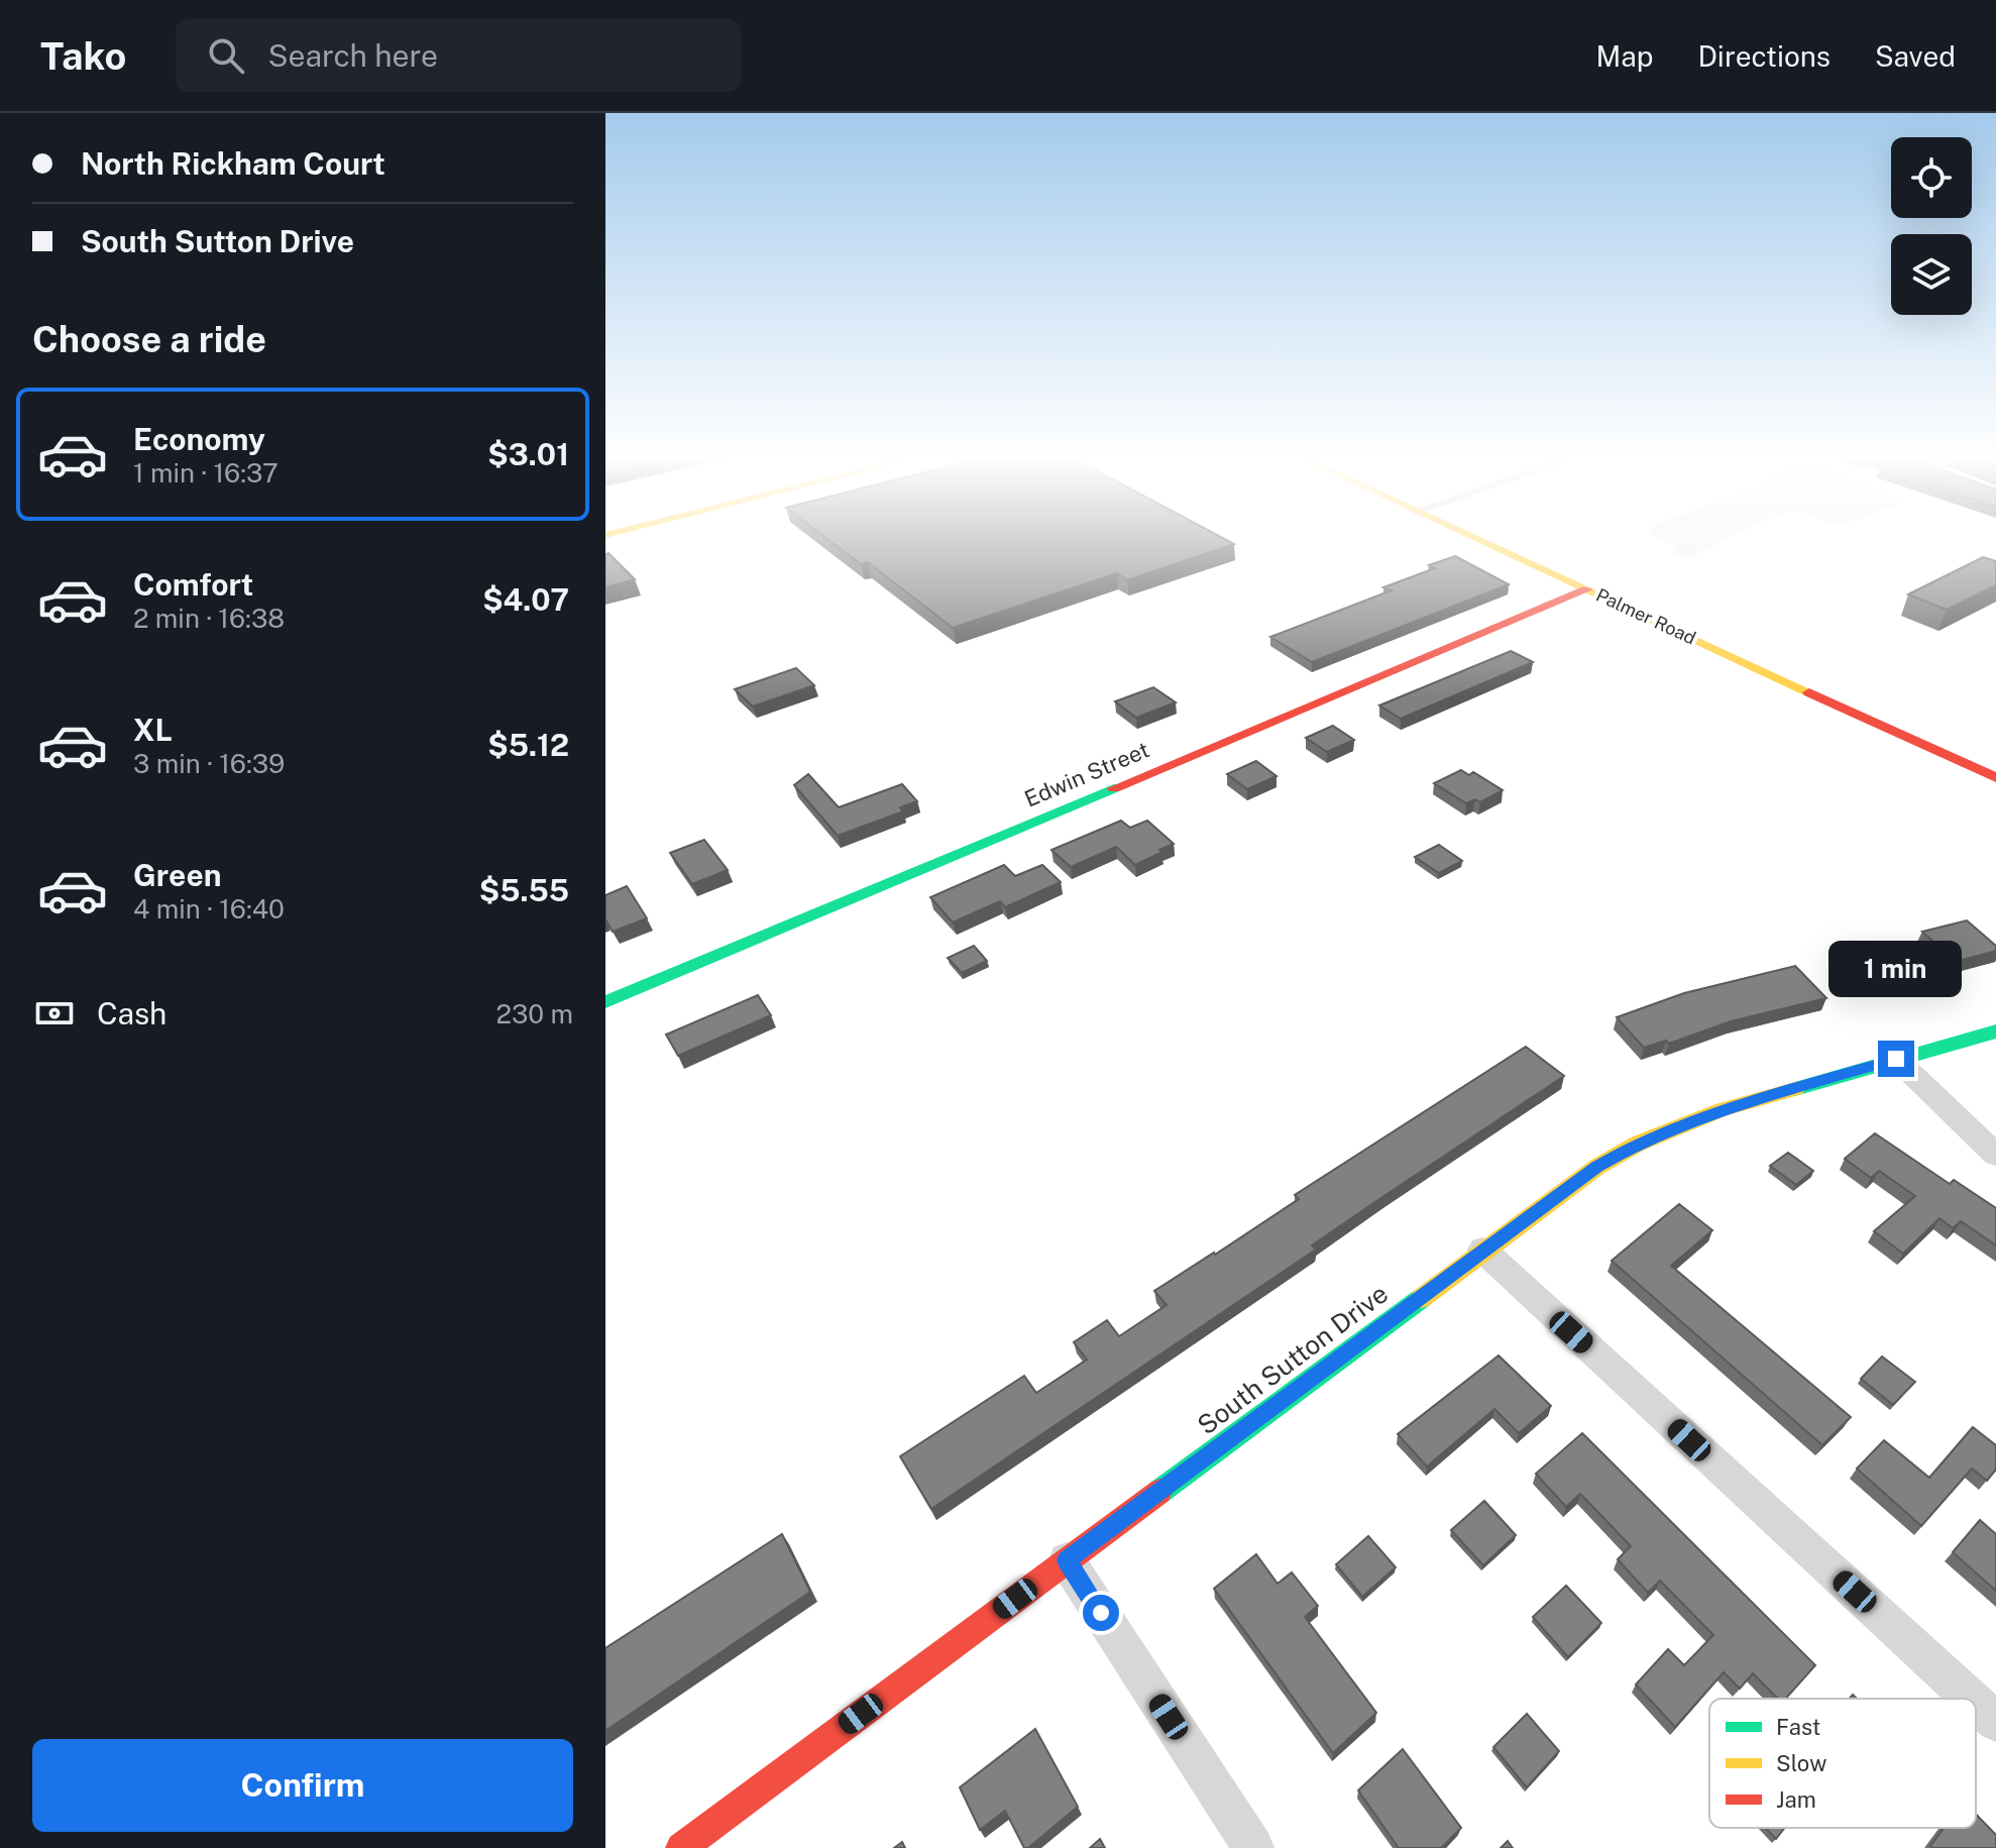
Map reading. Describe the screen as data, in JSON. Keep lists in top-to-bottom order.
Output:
{
  "streets": {
    "street": ["Palmer Road", "Edwin Street", "South Sutton Drive"]
  },
  "crossings": [
    ["Palmer Road", "Edwin Street"]
  ],
  "legend": ["Fast", "Slow", "Jam"],
  "page": {
    "header": "Tako",
    "search": "Search here",
    "nav": ["Map", "Directions", "Saved"],
    "banner": ["North Rickham Court", "South Sutton Drive"],
    "heading": "Choose a ride",
    "list": [
      {
        "name": "Economy",
        "note": "1 min · 16:37",
        "value": "$3.01"
      },
      {
        "name": "Comfort",
        "note": "2 min · 16:38",
        "value": "$4.07"
      },
      {
        "name": "XL",
        "note": "3 min · 16:39",
        "value": "$5.12"
      },
      {
        "name": "Green",
        "note": "4 min · 16:40",
        "value": "$5.55"
      }
    ],
    "bubble": "1 min",
    "pay": ["Cash", "230 m"],
    "buttons": "Confirm"
  }
}
